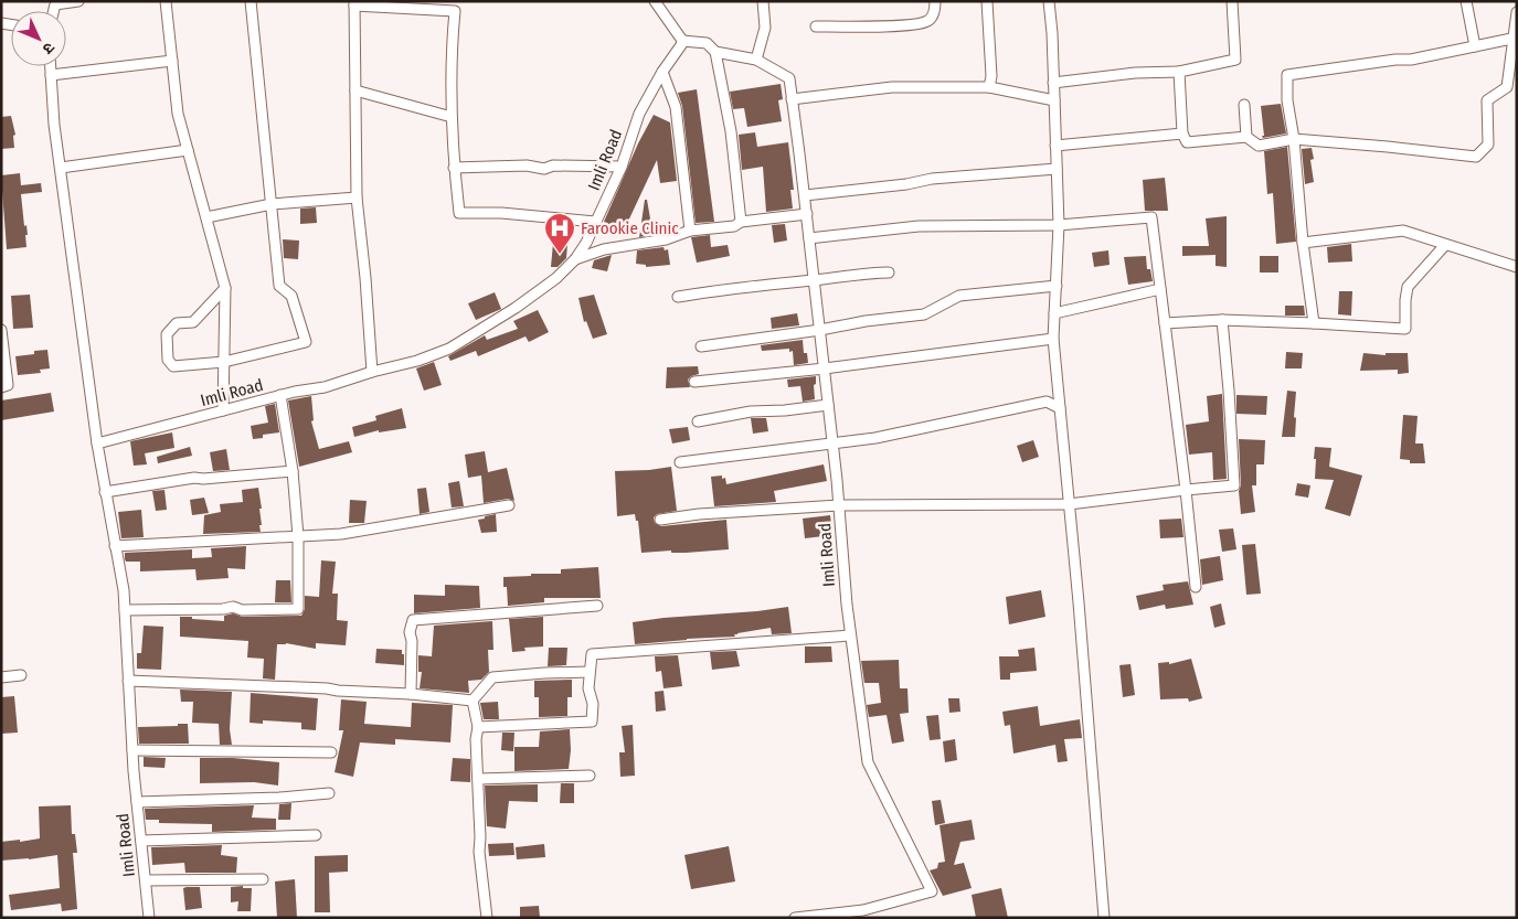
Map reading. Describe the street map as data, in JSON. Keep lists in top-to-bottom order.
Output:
{
  "streets": {
    "street": ["Imli Road"]
  },
  "places": {
    "hospital": ["Farookie Clinic"]
  },
  "north": "bottom right"
}
